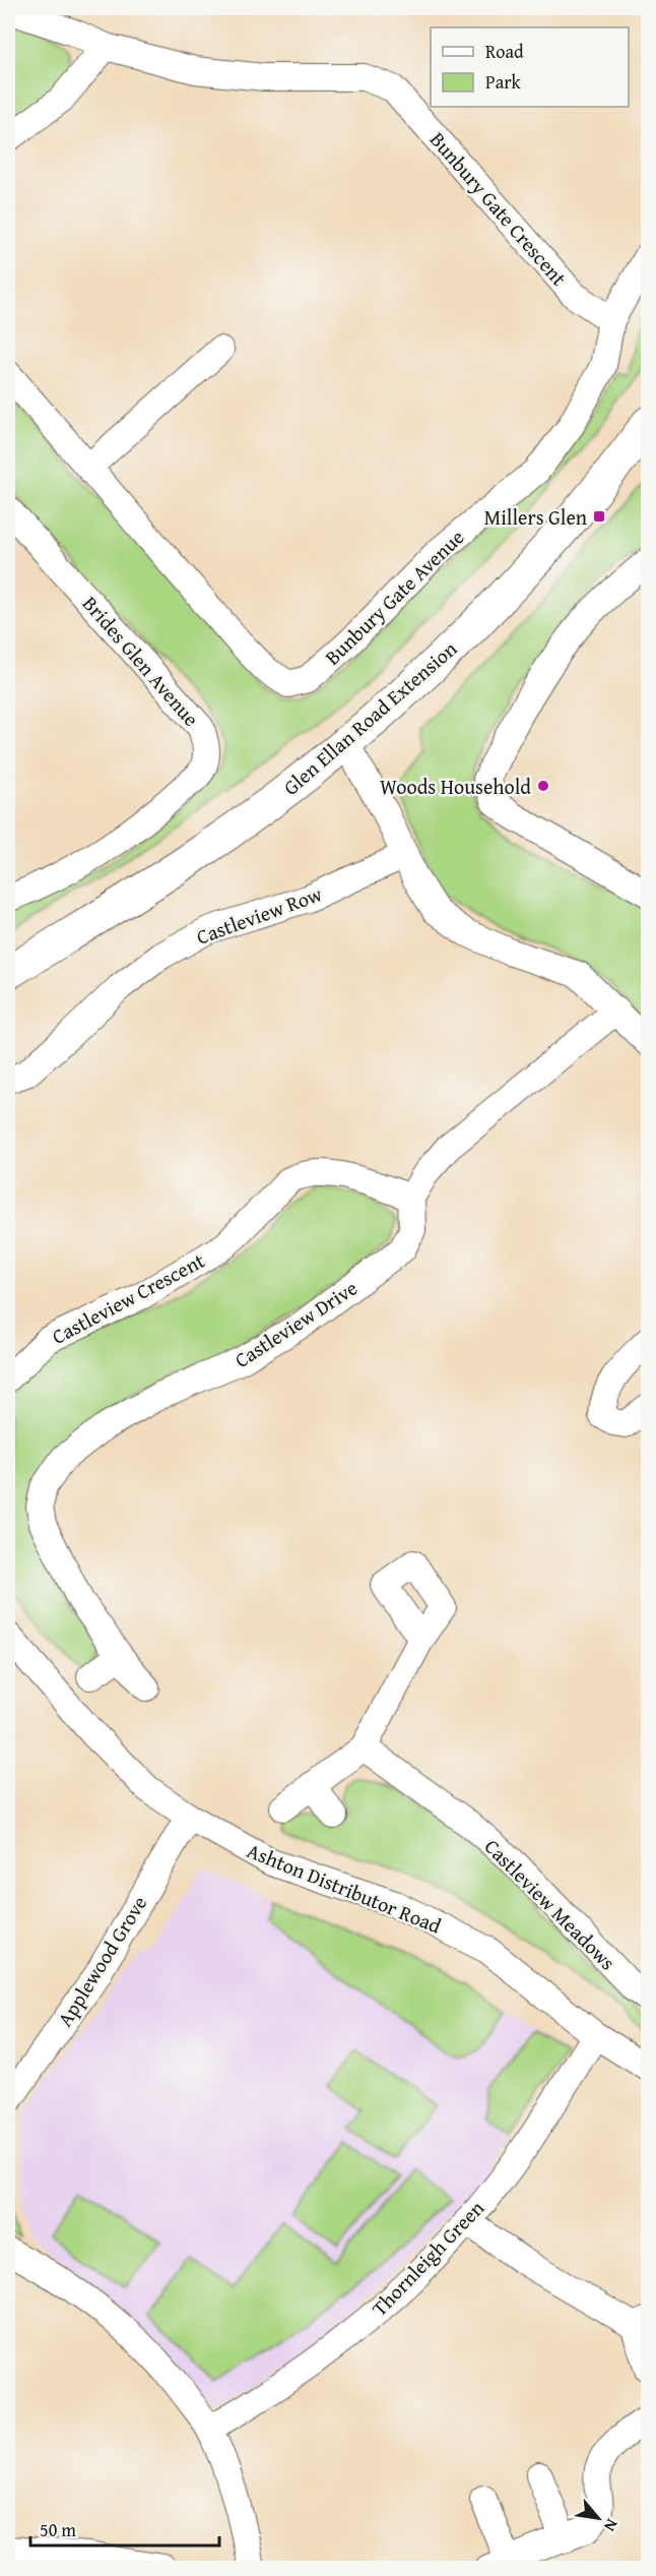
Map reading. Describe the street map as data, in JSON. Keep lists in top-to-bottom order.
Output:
{
  "streets": {
    "street": [
      "Bunbury Gate Crescent",
      "Bunbury Gate Avenue",
      "Brides Glen Avenue",
      "Glen Ellan Road Extension",
      "Castleview Row",
      "Castleview Crescent",
      "Castleview Drive",
      "Ashton Distributor Road",
      "Castleview Meadows",
      "Applewood Grove",
      "Thornleigh Green"
    ]
  },
  "crossings": [
    ["Bunbury Gate Crescent", "Bunbury Gate Avenue"],
    ["Castleview Crescent", "Castleview Drive"],
    ["Ashton Distributor Road", "Applewood Grove"],
    ["Ashton Distributor Road", "Thornleigh Green"]
  ],
  "places": {
    "transit": ["Millers Glen"],
    "other": ["Woods Household"]
  },
  "legend": ["Road", "Park"],
  "scale_bar": "50 m",
  "north": "bottom right"
}
